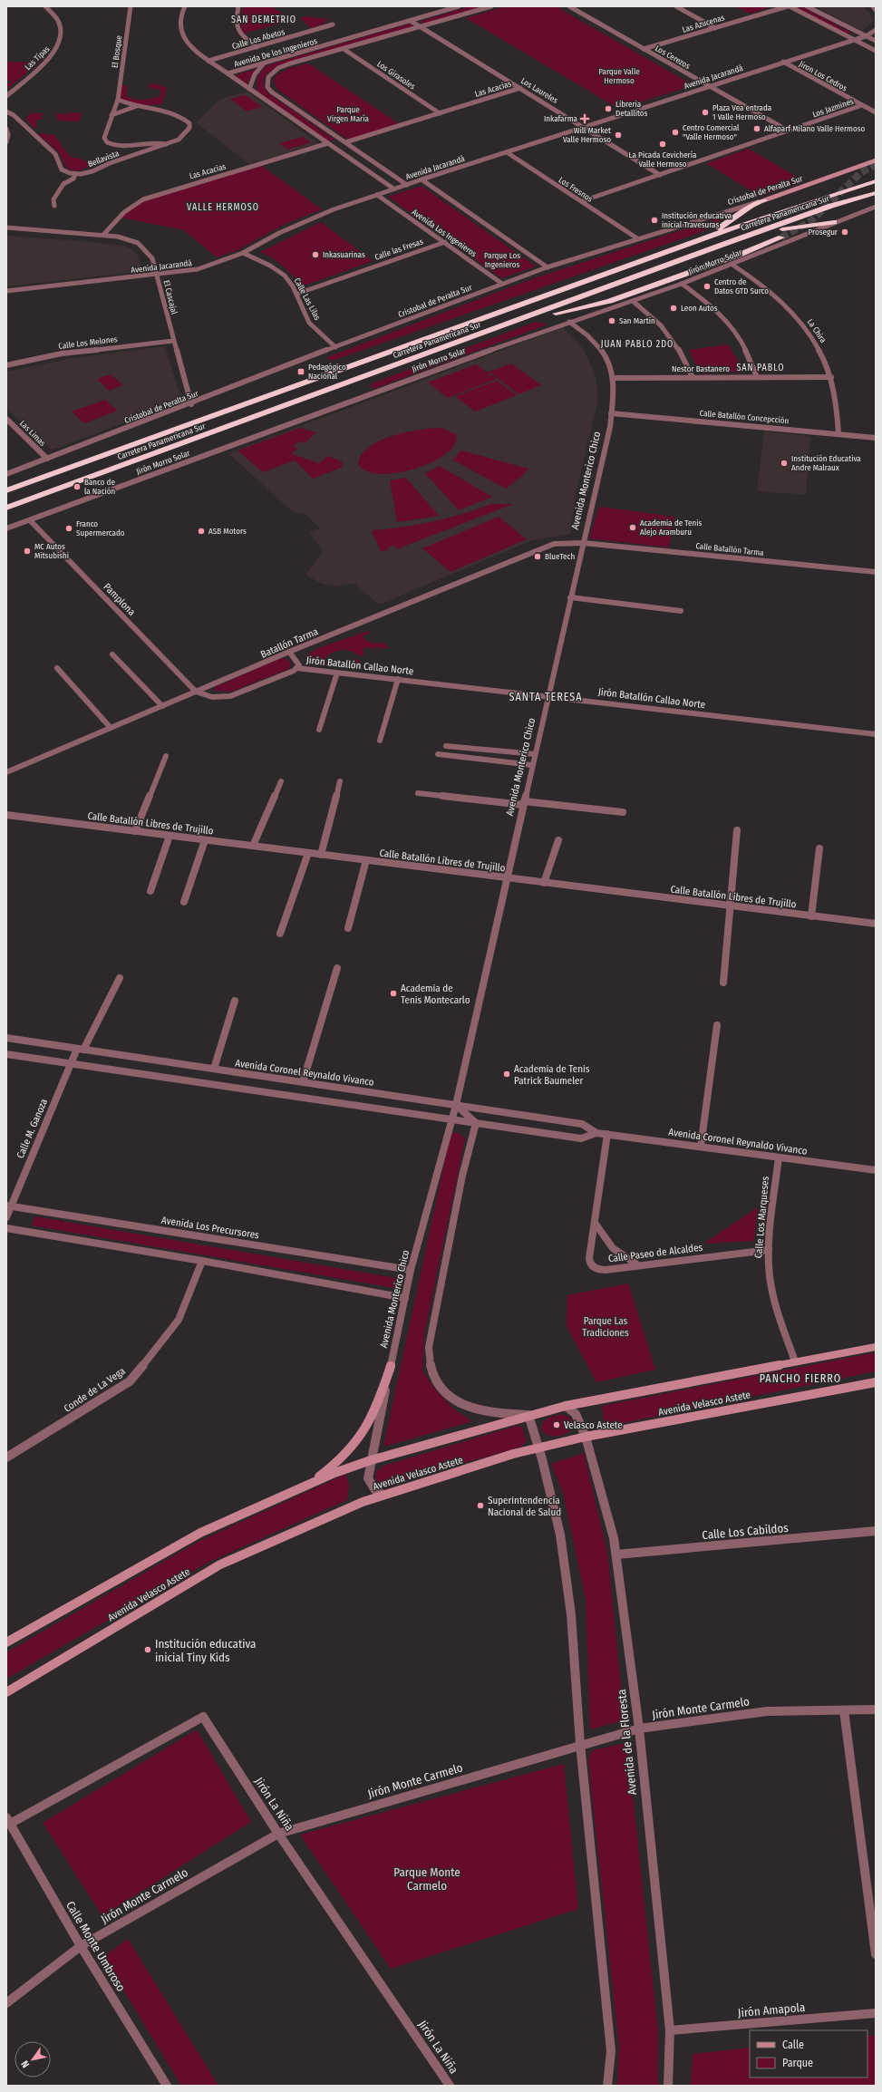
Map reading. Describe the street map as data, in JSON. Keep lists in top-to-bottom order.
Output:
{
  "streets": {
    "highway": ["Carretera Panamericana Sur"],
    "main road": ["Cristobal de Peralta Sur", "Avenida Velasco Astete"],
    "street": [
      "Las Azucenas",
      "Calle Los Abetos",
      "El Bosque",
      "Avenida De los Ingenieros",
      "Los Cerezos",
      "Las Tipas",
      "Los Girasoles",
      "Jiron Los Cedros",
      "Avenida Jacarandá",
      "Las Acacias",
      "Los Laureles",
      "Los Jazmines",
      "Bellavista",
      "Los Fresnos",
      "Avenida Los Ingenieros",
      "Calle las Fresas",
      "Jirón Morro Solar",
      "El Cascajal",
      "Calle Las Lilas",
      "La Chira",
      "Calle Los Melones",
      "Nestor Bastanero",
      "Calle Batallón Concepcción",
      "Las Limas",
      "Avenida Monterico Chico",
      "Calle Batallón Tarma",
      "Pamplona",
      "Batallón Tarma",
      "Jirón Batallón Callao Norte",
      "Calle Batallón Libres de Trujillo",
      "Avenida Coronel Reynaldo Vivanco",
      "Calle M. Ganoza",
      "Calle Los Marqueses",
      "Avenida Los Precursores",
      "Calle Paseo de Alcaldes",
      "Conde de La Vega",
      "Calle Los Cabildos",
      "Jirón Monte Carmelo",
      "Avenida de la Floresta",
      "Jirón La Niña",
      "Calle Monte Umbroso",
      "Jirón Amapola"
    ]
  },
  "crossings": [
    ["Las Azucenas", "Los Cerezos"],
    ["El Bosque", "Bellavista"],
    ["Avenida De los Ingenieros", "Los Girasoles"],
    ["Avenida De los Ingenieros", "Avenida Jacarandá"],
    ["Avenida De los Ingenieros", "Las Acacias"],
    ["Avenida De los Ingenieros", "Los Laureles"],
    ["Los Cerezos", "Avenida Jacarandá"],
    ["Los Cerezos", "Los Jazmines"],
    ["Los Girasoles", "Las Acacias"],
    ["Jiron Los Cedros", "Avenida Jacarandá"],
    ["Jiron Los Cedros", "Los Jazmines"],
    ["Avenida Jacarandá", "Los Laureles"],
    ["Avenida Jacarandá", "Los Fresnos"],
    ["Avenida Jacarandá", "Avenida Los Ingenieros"],
    ["Avenida Jacarandá", "El Cascajal"],
    ["Avenida Jacarandá", "Calle Las Lilas"],
    ["Las Acacias", "Los Laureles"],
    ["Las Acacias", "El Cascajal"],
    ["Los Laureles", "Los Jazmines"],
    ["Los Jazmines", "Los Fresnos"],
    ["Los Fresnos", "Cristobal de Peralta Sur"],
    ["Cristobal de Peralta Sur", "Avenida Los Ingenieros"],
    ["Cristobal de Peralta Sur", "El Cascajal"],
    ["Cristobal de Peralta Sur", "Calle Las Lilas"],
    ["Cristobal de Peralta Sur", "Las Limas"],
    ["Avenida Los Ingenieros", "Calle las Fresas"],
    ["Calle las Fresas", "Calle Las Lilas"],
    ["Jirón Morro Solar", "La Chira"],
    ["Jirón Morro Solar", "Avenida Monterico Chico"],
    ["Jirón Morro Solar", "Pamplona"],
    ["El Cascajal", "Calle Los Melones"],
    ["La Chira", "Nestor Bastanero"],
    ["La Chira", "Calle Batallón Concepcción"],
    ["Nestor Bastanero", "Avenida Monterico Chico"],
    ["Calle Batallón Concepcción", "Avenida Monterico Chico"],
    ["Avenida Monterico Chico", "Calle Batallón Tarma"],
    ["Avenida Monterico Chico", "Batallón Tarma"],
    ["Avenida Monterico Chico", "Jirón Batallón Callao Norte"],
    ["Avenida Monterico Chico", "Calle Batallón Libres de Trujillo"],
    ["Avenida Monterico Chico", "Avenida Coronel Reynaldo Vivanco"],
    ["Avenida Monterico Chico", "Avenida Los Precursores"],
    ["Avenida Monterico Chico", "Avenida Velasco Astete"],
    ["Calle Batallón Tarma", "Batallón Tarma"],
    ["Pamplona", "Batallón Tarma"],
    ["Pamplona", "Jirón Batallón Callao Norte"],
    ["Batallón Tarma", "Jirón Batallón Callao Norte"],
    ["Avenida Coronel Reynaldo Vivanco", "Calle M. Ganoza"],
    ["Avenida Coronel Reynaldo Vivanco", "Calle Los Marqueses"],
    ["Avenida Coronel Reynaldo Vivanco", "Calle Paseo de Alcaldes"],
    ["Calle M. Ganoza", "Avenida Los Precursores"],
    ["Calle Los Marqueses", "Calle Paseo de Alcaldes"],
    ["Avenida Velasco Astete", "Avenida de la Floresta"],
    ["Calle Los Cabildos", "Avenida de la Floresta"],
    ["Jirón Monte Carmelo", "Avenida de la Floresta"],
    ["Jirón Monte Carmelo", "Jirón La Niña"],
    ["Jirón Monte Carmelo", "Calle Monte Umbroso"],
    ["Avenida de la Floresta", "Jirón Amapola"],
    ["Jirón La Niña", "Calle Monte Umbroso"]
  ],
  "districts": [
    "SAN DEMETRIO",
    "VALLE HERMOSO",
    "JUAN PABLO 2DO",
    "SAN PABLO",
    "SANTA TERESA",
    "PANCHO FIERRO"
  ],
  "parks": [
    "Parque Valle Hermoso",
    "Parque Virgen María",
    "Parque Los Ingenieros",
    "Parque Las Tradiciones",
    "Parque Monte Carmelo"
  ],
  "places": {
    "other": [
      "Libreria Detallitos",
      "Plaza Vea entrada 1 Valle Hermoso",
      "Alfaparf Milano Valle Hermoso",
      "Centro Comercial \"Valle Hermoso\"",
      "Will Market Valle Hermoso",
      "La Picada Cevichería Valle Hermoso",
      "Institución educativa inicial Travesuras",
      "Prosegur",
      "Inkasuarinas",
      "Centro de Datos GTD Surco",
      "Leon Autos",
      "San Martín",
      "Institución Educativa Andre Malraux",
      "Banco de la Nación",
      "Academia de Tenis Alejo Aramburu",
      "Franco Supermercado",
      "ASB Motors",
      "MC Autos Mitsubishi",
      "BlueTech",
      "Academia de Tenis Montecarlo",
      "Academia de Tenis Patrick Baumeler",
      "Velasco Astete",
      "Superintendencia Nacional de Salud",
      "Institución educativa inicial Tiny Kids"
    ],
    "health": ["Inkafarma"],
    "transit": ["Pedagógico Nacional"]
  },
  "legend": ["Calle", "Parque"],
  "north": "bottom left"
}
